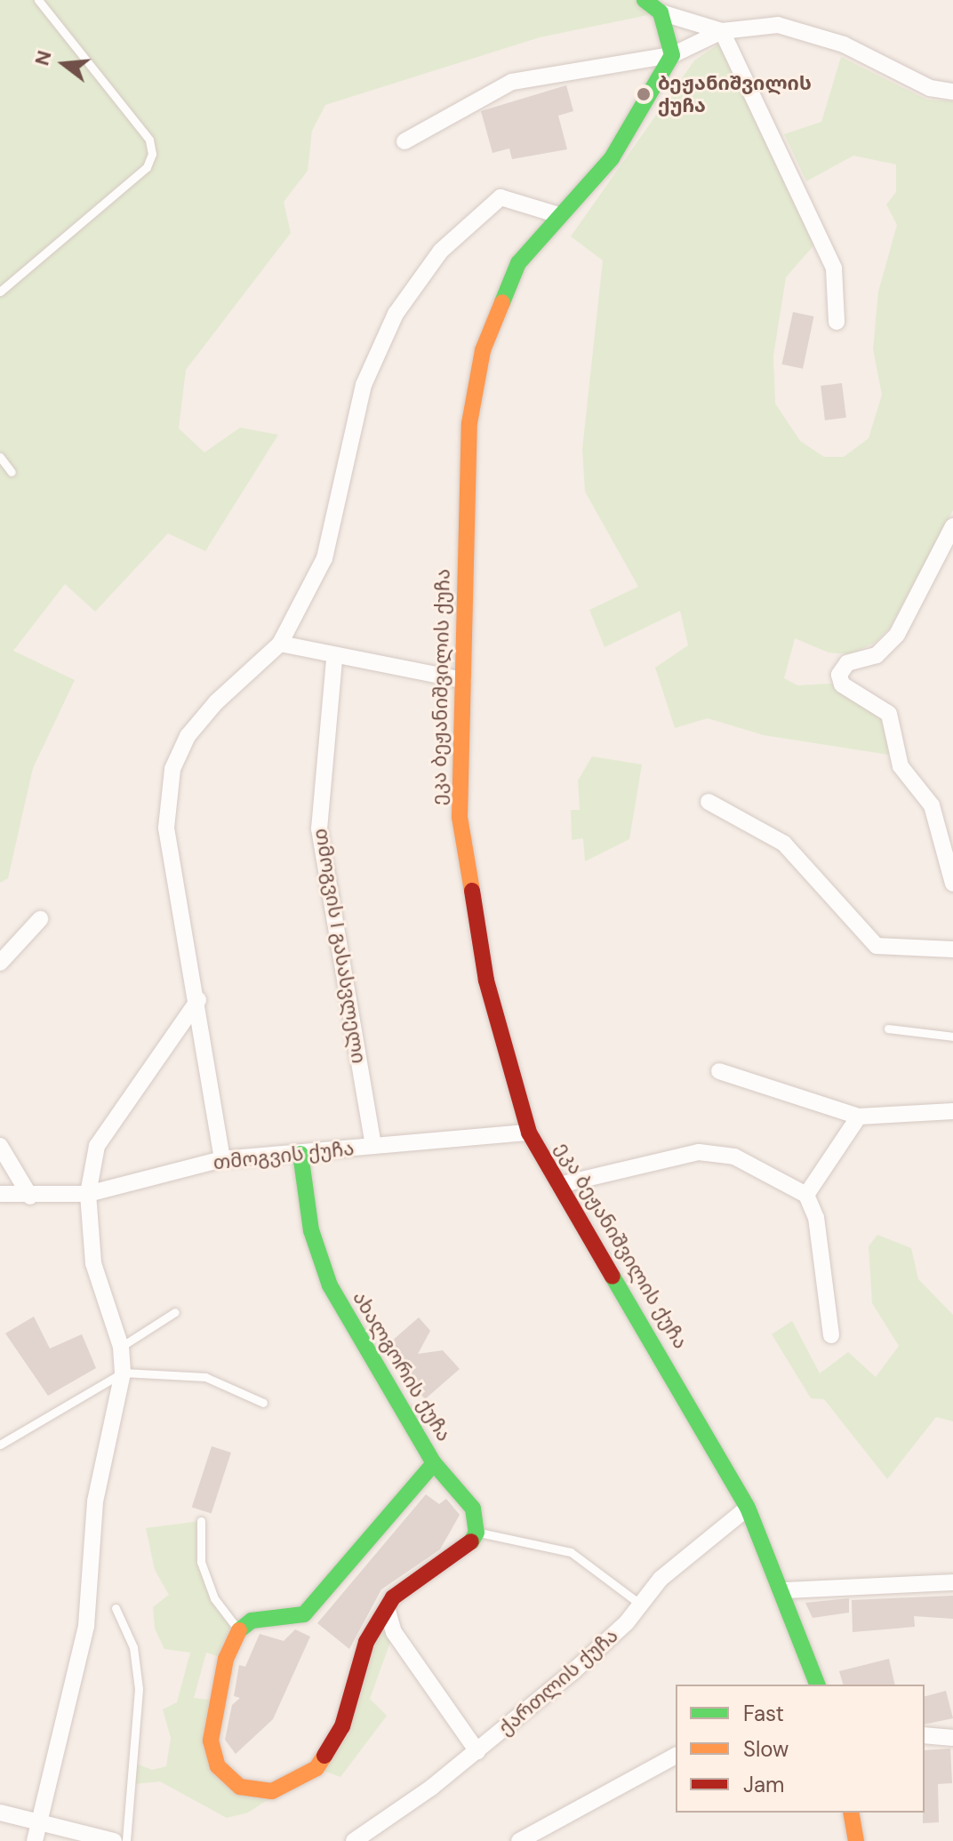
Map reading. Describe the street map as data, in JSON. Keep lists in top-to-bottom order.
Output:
{
  "streets": {
    "street": [
      "ეკა ბეჟანიშვილის ქუჩა",
      "თმოგვის I გასასვლელი",
      "თმოგვის ქუჩა",
      "ახალგორის ქუჩა",
      "ქართლის ქუჩა"
    ]
  },
  "crossings": [
    ["ეკა ბეჟანიშვილის ქუჩა", "თმოგვის ქუჩა"],
    ["ეკა ბეჟანიშვილის ქუჩა", "ქართლის ქუჩა"],
    ["თმოგვის I გასასვლელი", "თმოგვის ქუჩა"],
    ["თმოგვის ქუჩა", "ახალგორის ქუჩა"]
  ],
  "places": ["ბეჟანიშვილის ქუჩა"],
  "legend": ["Fast", "Slow", "Jam"],
  "north": "left"
}
